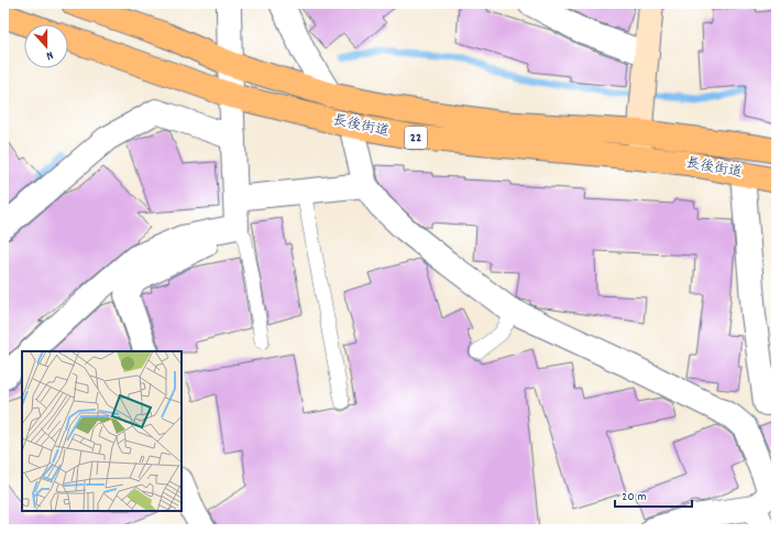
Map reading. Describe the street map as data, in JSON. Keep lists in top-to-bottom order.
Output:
{
  "streets": {
    "main road": ["長後街道", "22"]
  },
  "scale_bar": "20 m",
  "north": "bottom"
}
